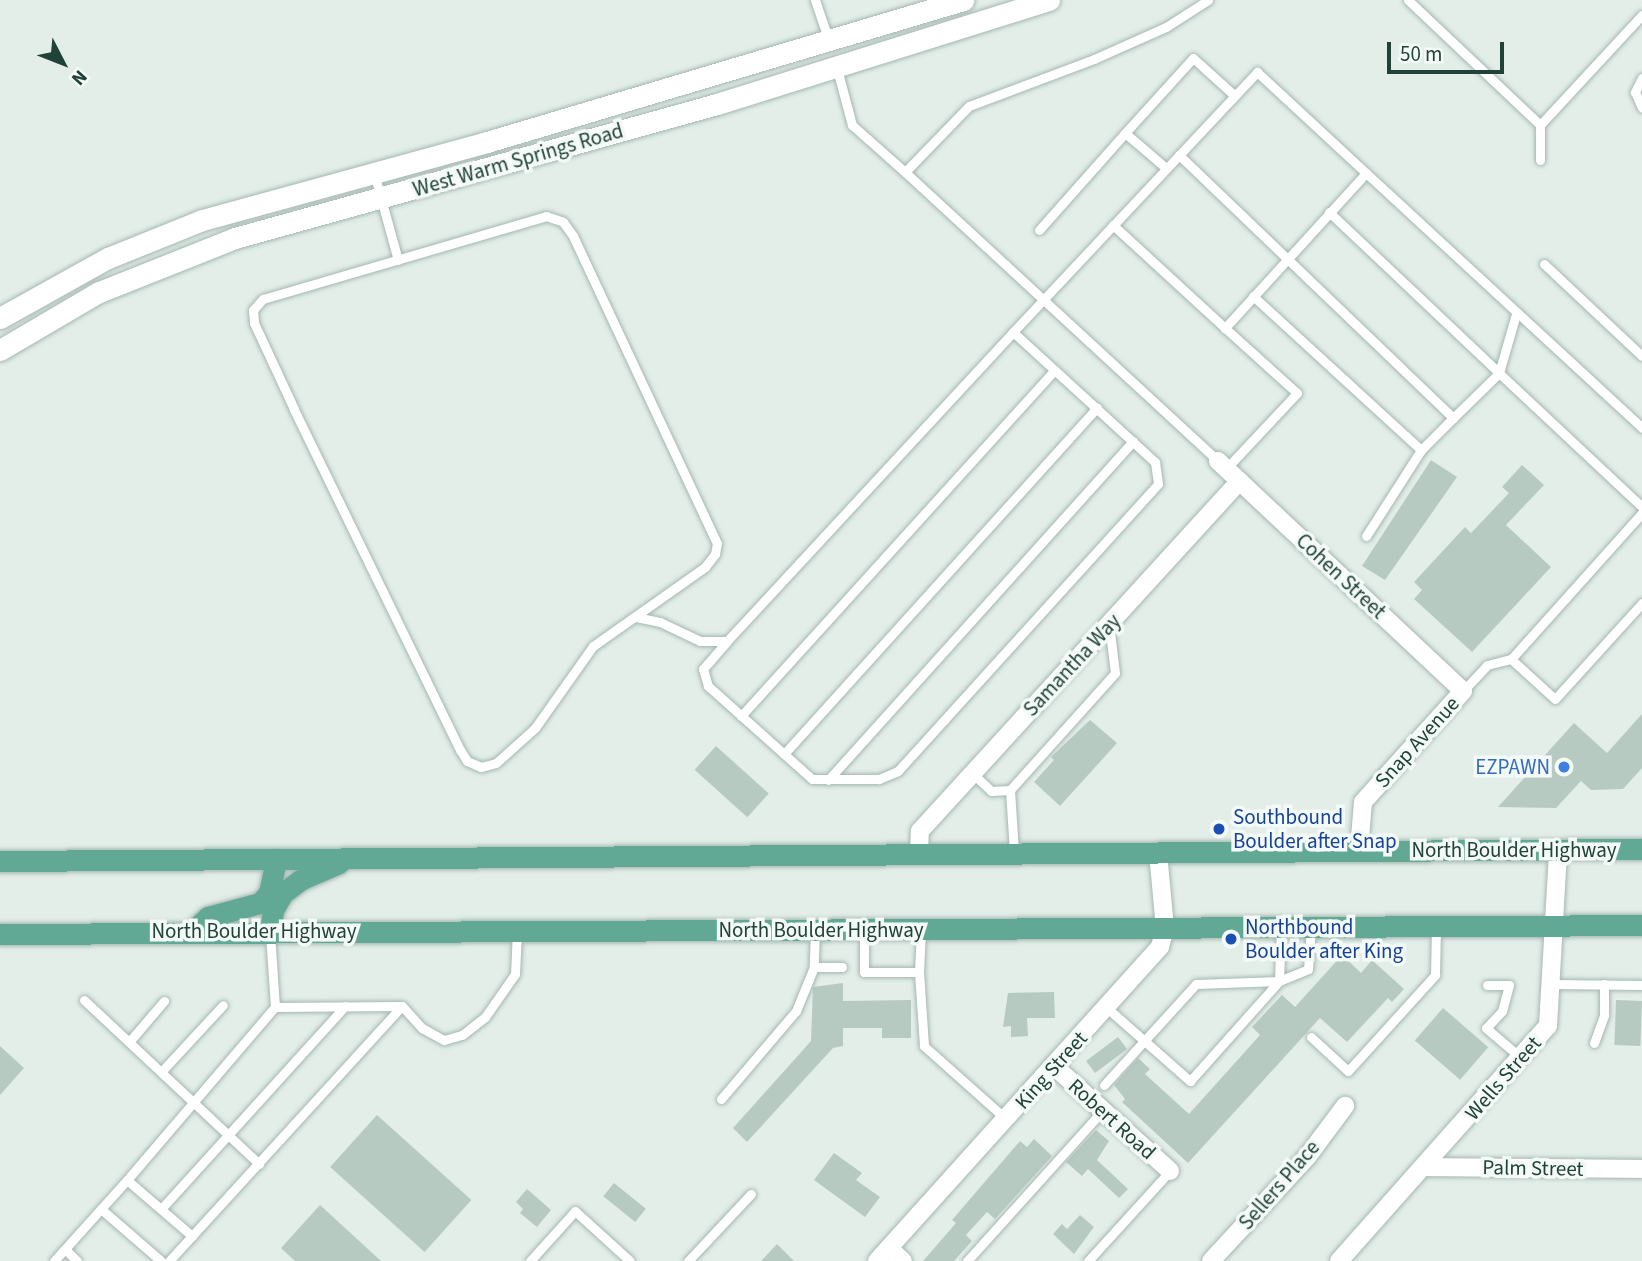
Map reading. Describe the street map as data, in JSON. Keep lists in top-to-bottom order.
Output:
{
  "streets": {
    "main road": ["West Warm Springs Road", "North Boulder Highway"],
    "street": [
      "Cohen Street",
      "Samantha Way",
      "Snap Avenue",
      "King Street",
      "Wells Street",
      "Robert Road",
      "Palm Street",
      "Sellers Place"
    ]
  },
  "crossings": [
    ["Cohen Street", "Samantha Way"],
    ["Cohen Street", "Snap Avenue"],
    ["Samantha Way", "North Boulder Highway"],
    ["Snap Avenue", "North Boulder Highway"],
    ["North Boulder Highway", "King Street"],
    ["North Boulder Highway", "Wells Street"],
    ["King Street", "Robert Road"],
    ["Wells Street", "Palm Street"]
  ],
  "places": ["EZPAWN", "Southbound Boulder after Snap", "Northbound Boulder after King"],
  "scale_bar": "50 m",
  "north": "bottom right"
}
